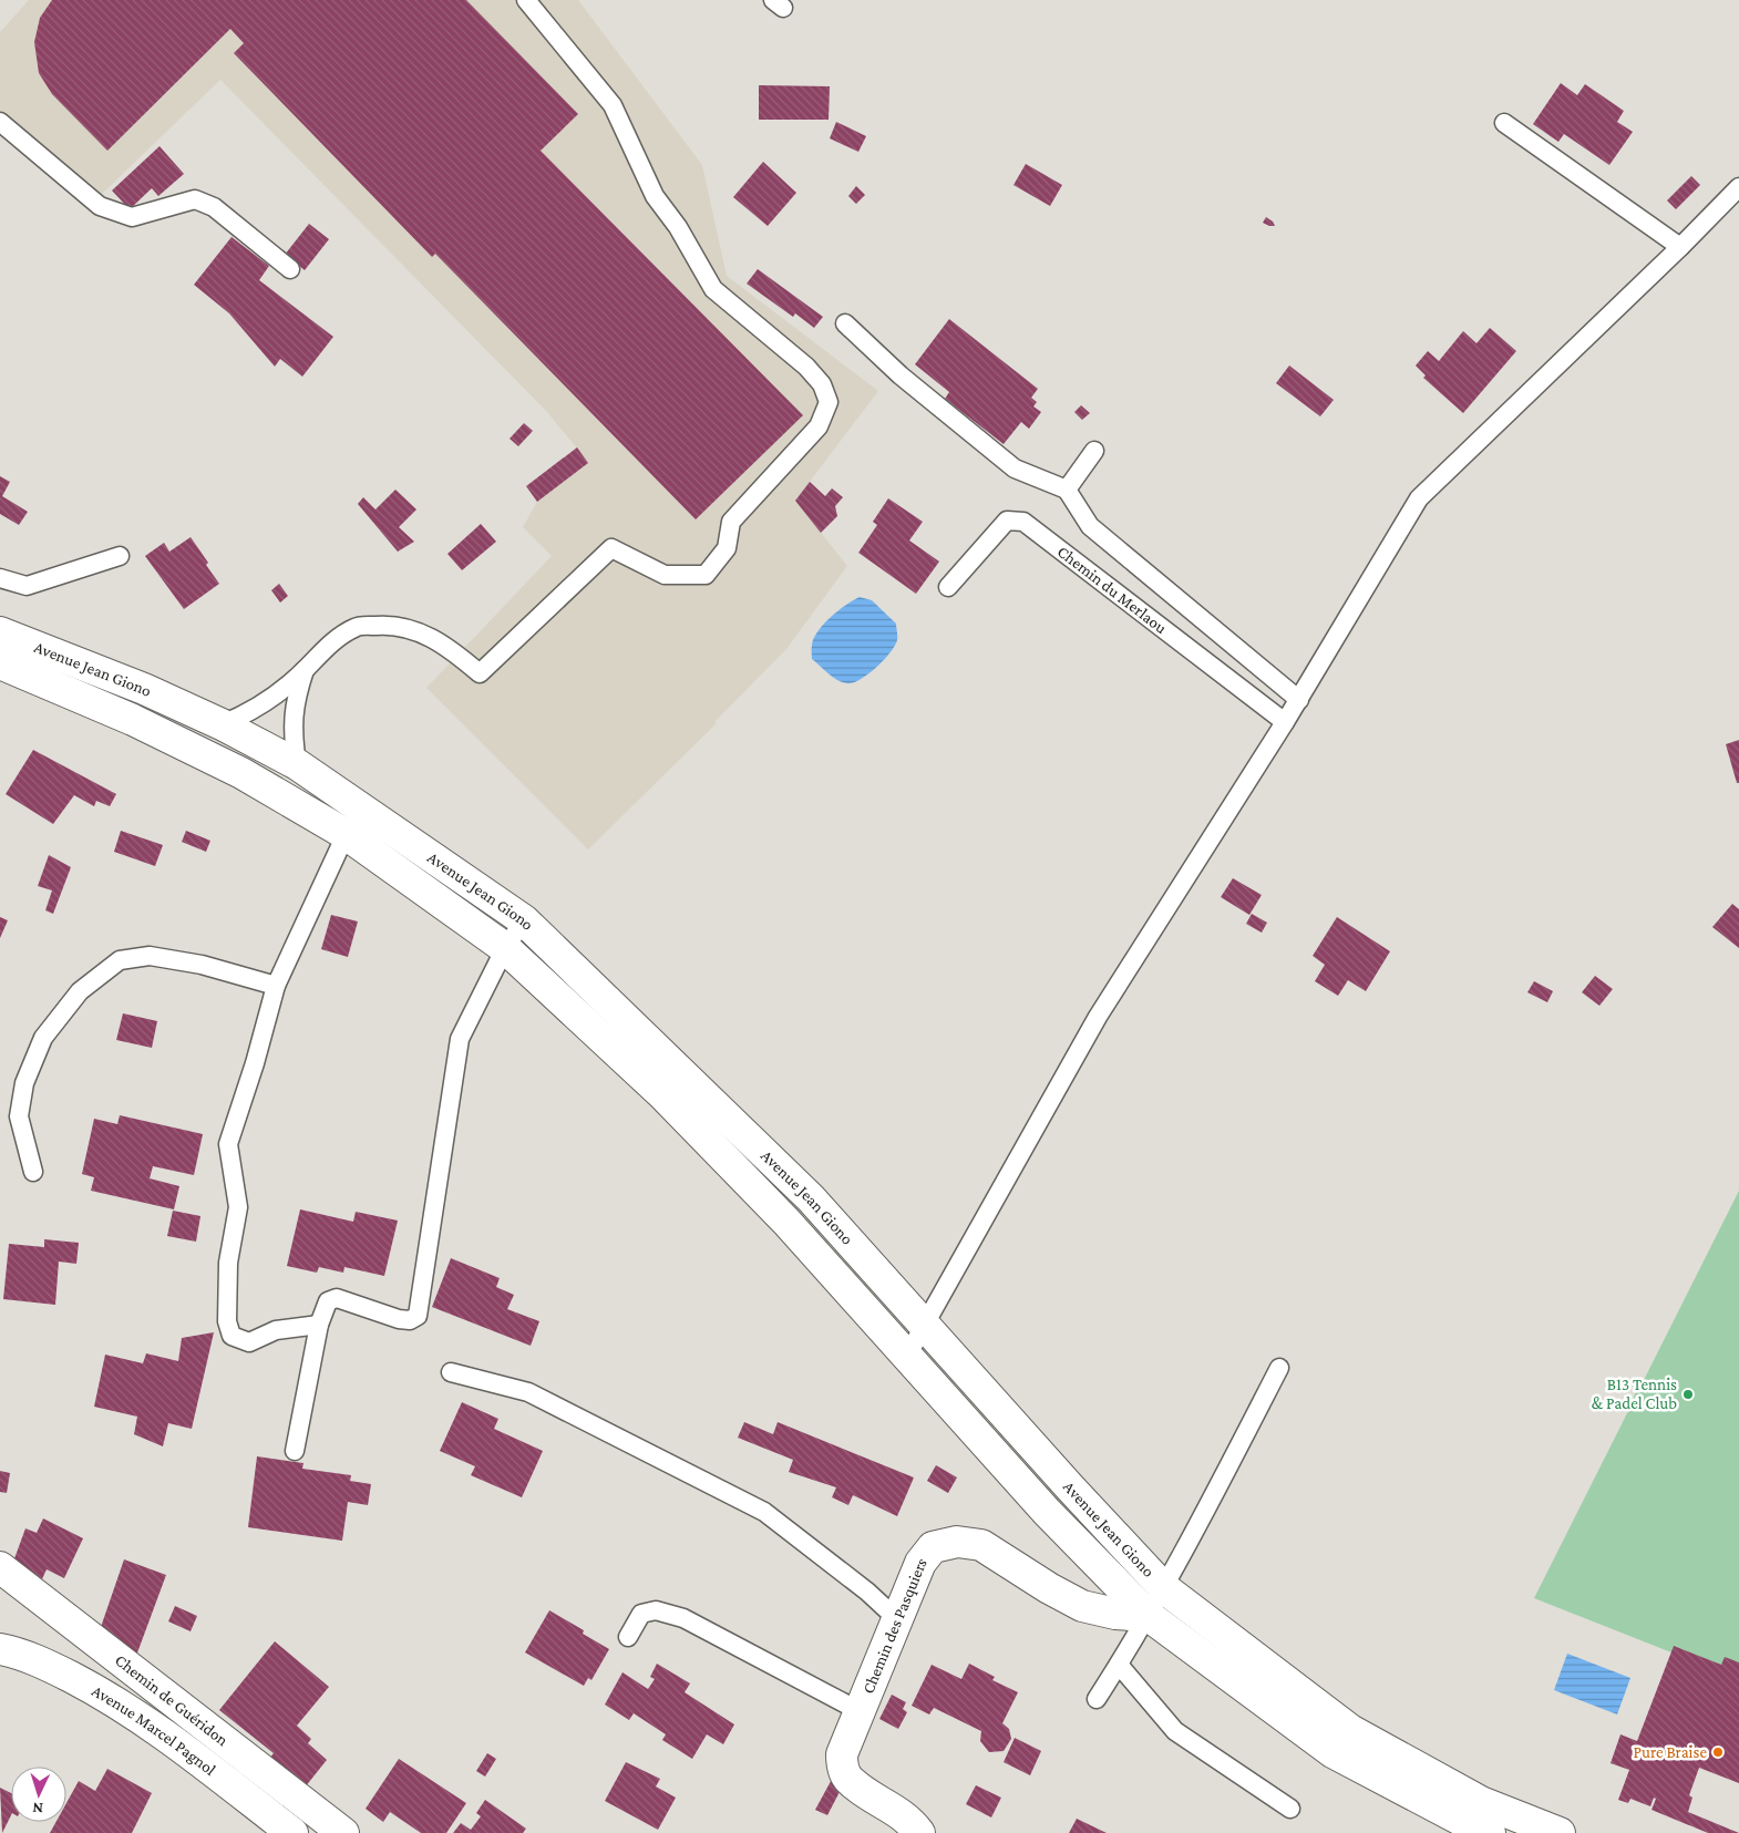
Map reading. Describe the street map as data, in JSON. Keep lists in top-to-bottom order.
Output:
{
  "streets": {
    "main road": [
      "Avenue Jean Giono",
      "Chemin des Pasquiers",
      "Chemin de Guéridon",
      "Avenue Marcel Pagnol"
    ],
    "lane": ["Chemin du Merlaou"]
  },
  "crossings": [
    ["Avenue Jean Giono", "Chemin des Pasquiers"]
  ],
  "places": ["B13 Tennis & Padel Club", "Pure Braise"],
  "north": "bottom"
}
